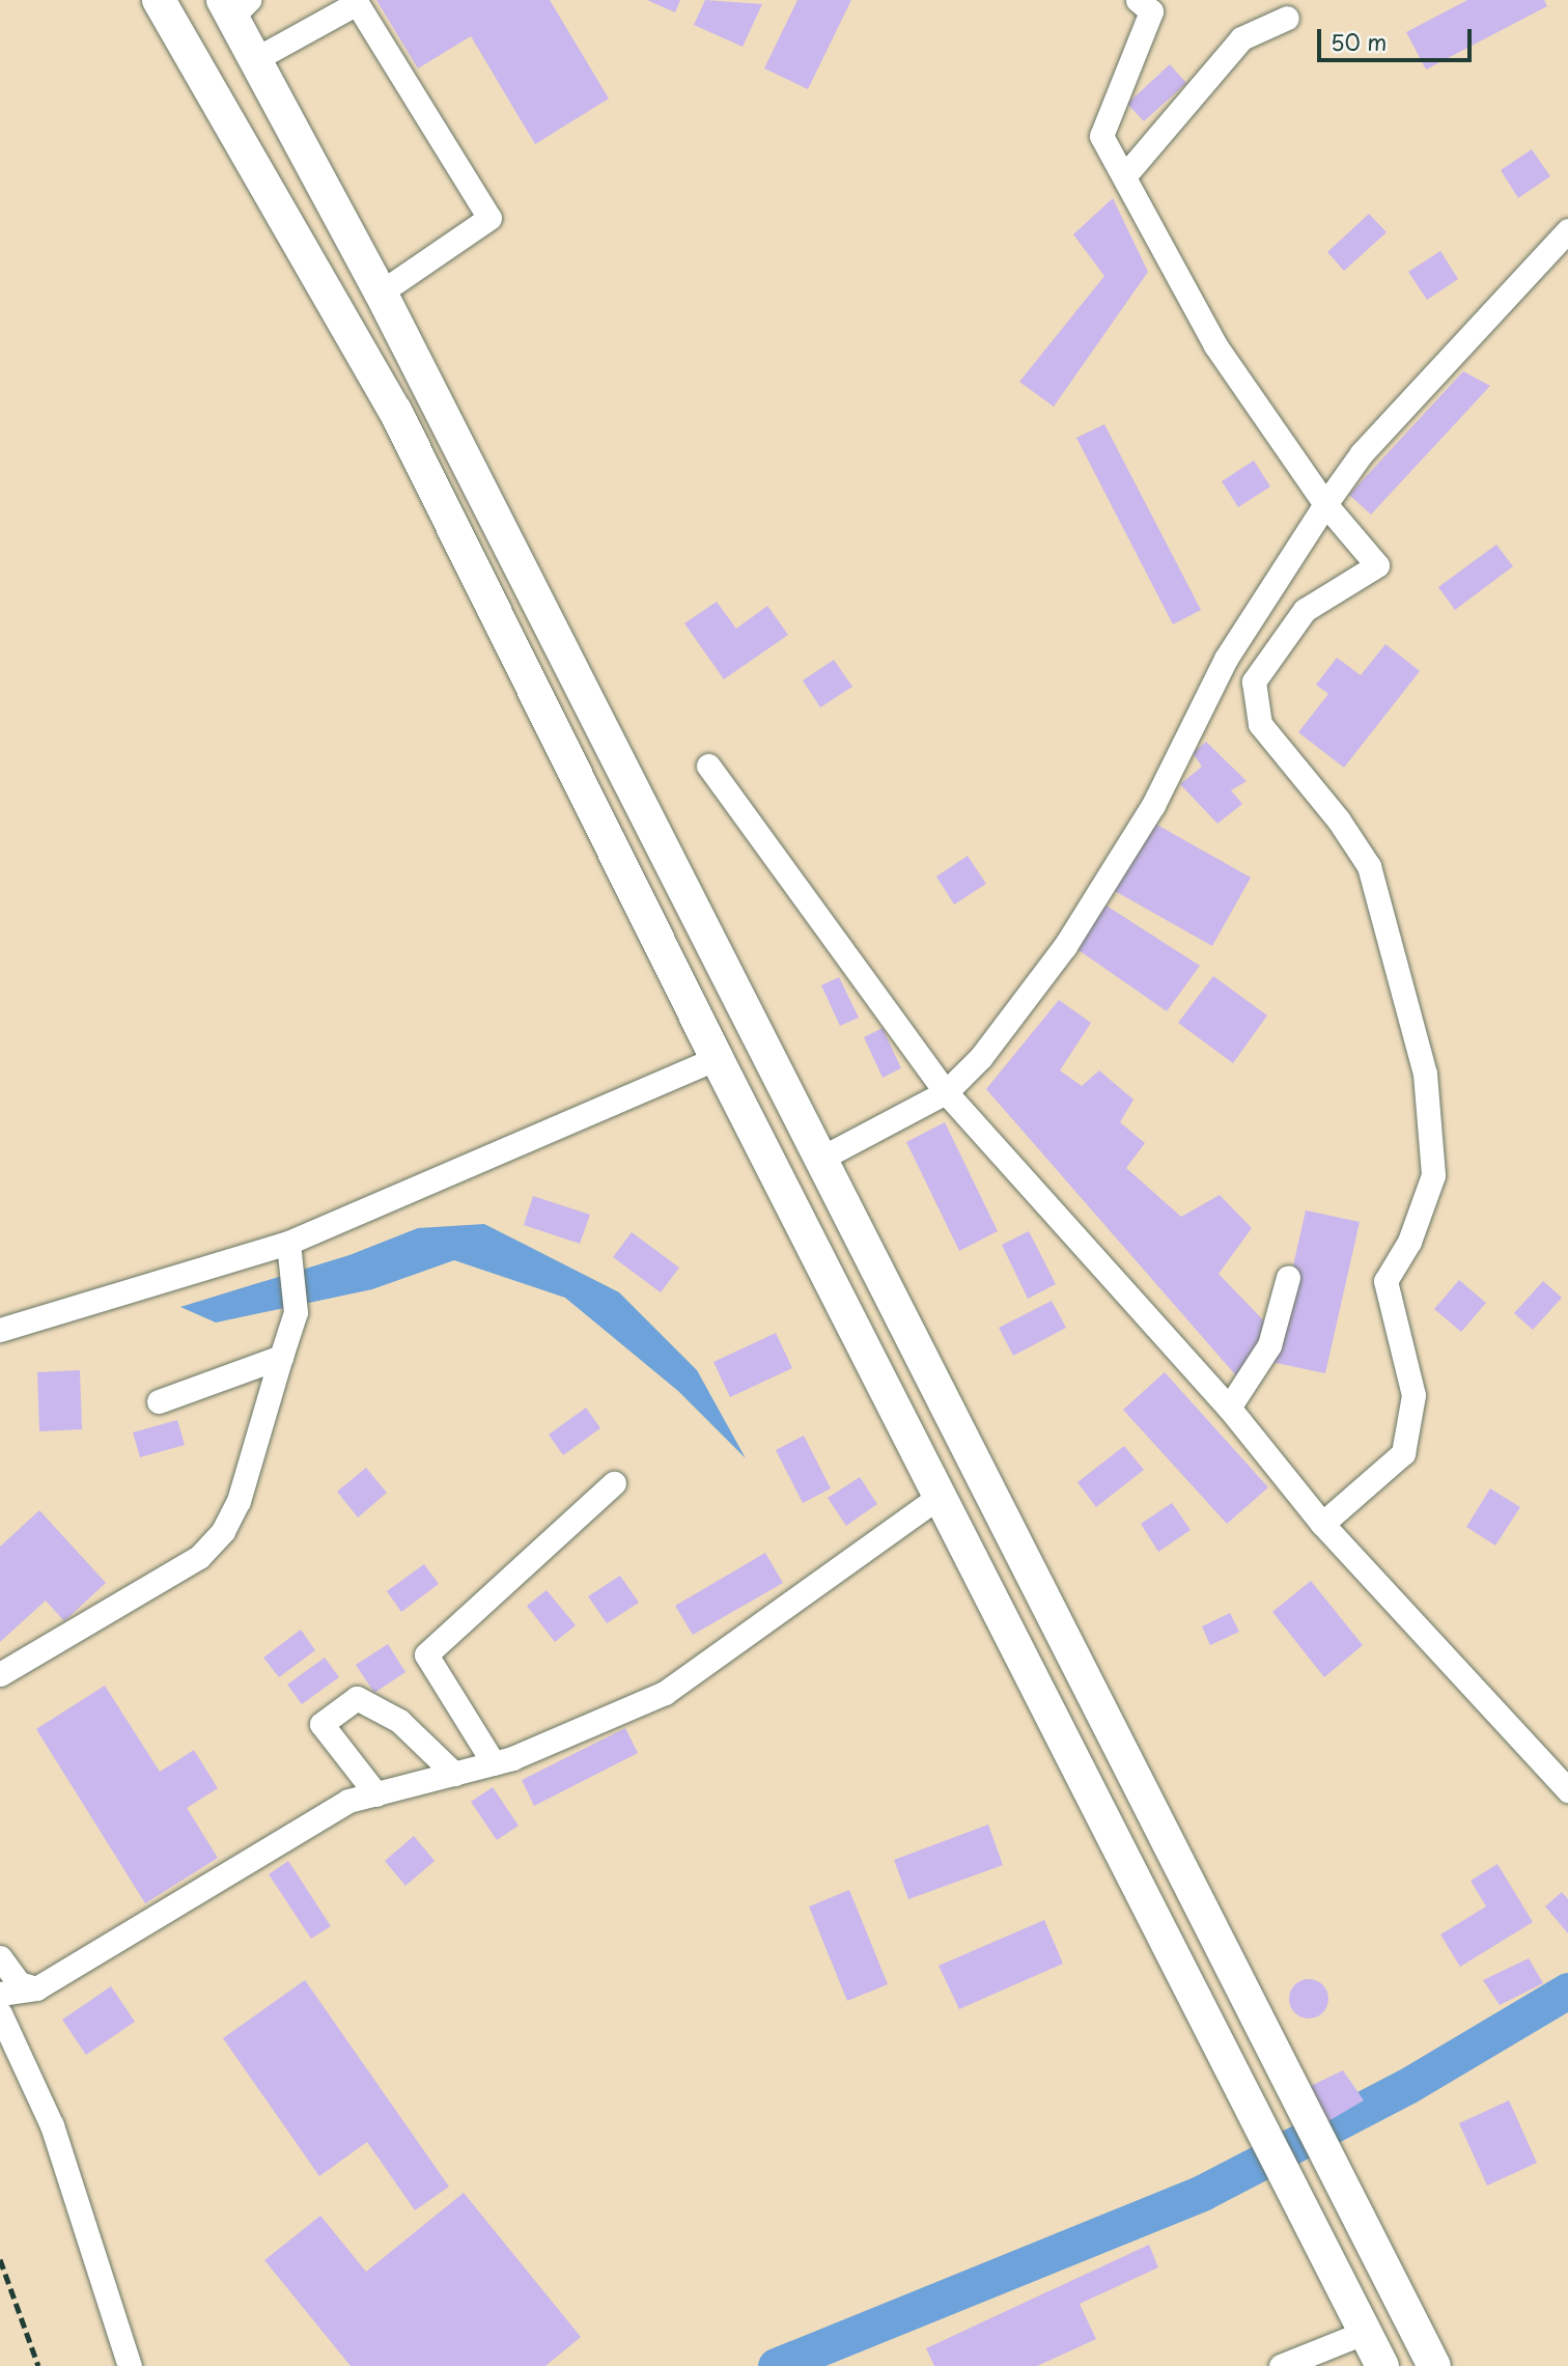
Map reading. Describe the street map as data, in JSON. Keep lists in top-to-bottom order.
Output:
{
  "scale_bar": "50 m"
}
